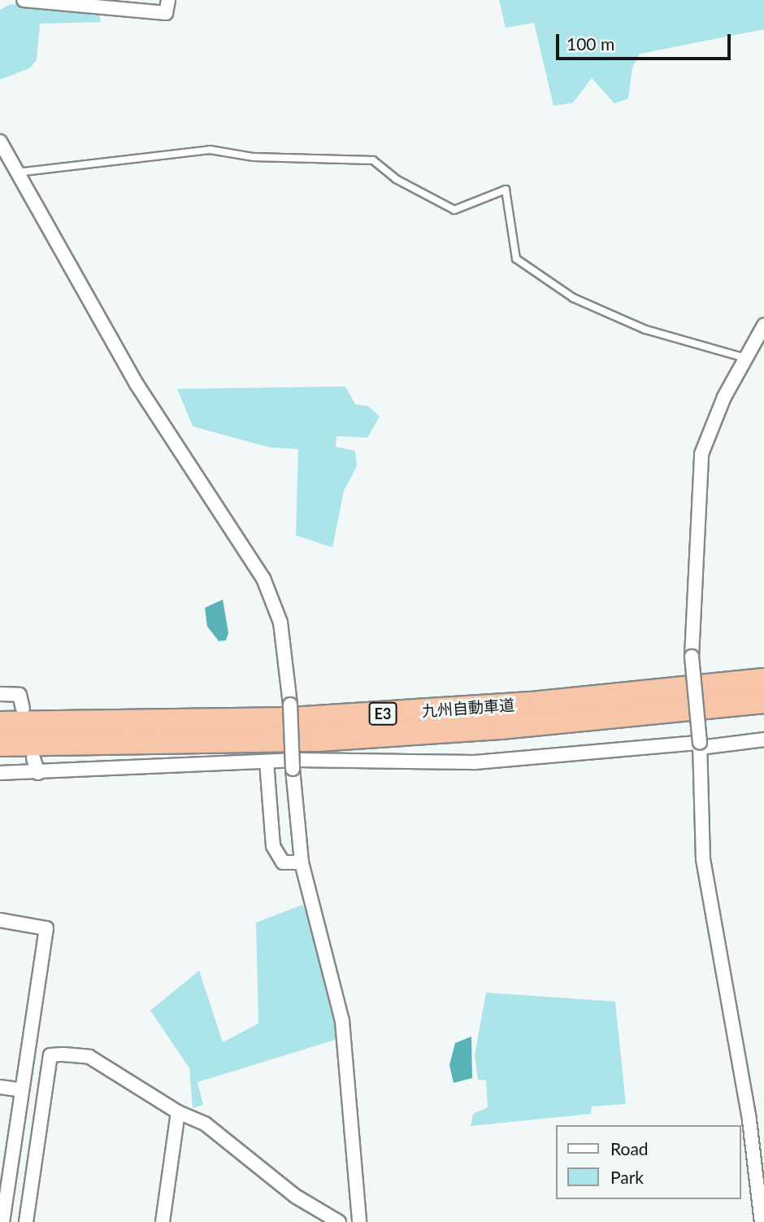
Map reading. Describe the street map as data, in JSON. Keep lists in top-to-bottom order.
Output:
{
  "streets": {
    "highway": ["九州自動車道", "E3"]
  },
  "legend": ["Road", "Park"],
  "scale_bar": "100 m"
}
